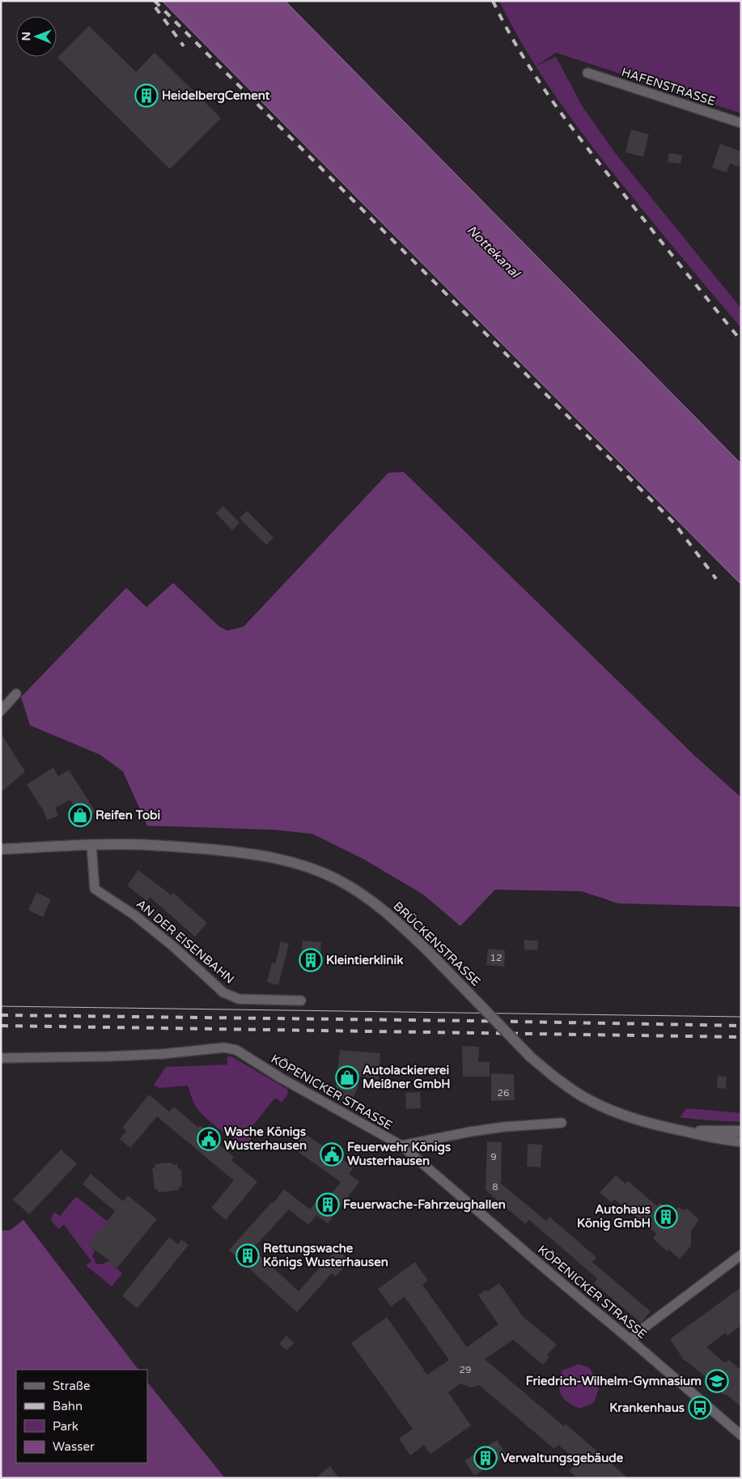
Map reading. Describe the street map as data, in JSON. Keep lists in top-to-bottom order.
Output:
{
  "streets": {
    "main road": ["BRÜCKENSTRASSE"],
    "street": ["HAFENSTRASSE", "AN DER EISENBAHN", "KÖPENICKER STRASSE"]
  },
  "crossings": [
    ["AN DER EISENBAHN", "BRÜCKENSTRASSE"]
  ],
  "water": ["Nottekanal"],
  "places": {
    "building": [
      "HeidelbergCement",
      "Kleintierklinik",
      "Feuerwache-Fahrzeughallen",
      "Autohaus König GmbH",
      "Rettungswache Königs Wusterhausen",
      "Verwaltungsgebäude"
    ],
    "shop": ["Reifen Tobi", "Autolackiererei Meißner GmbH"],
    "public building": ["Wache Königs Wusterhausen", "Feuerwehr Königs Wusterhausen"],
    "school or university": ["Friedrich-Wilhelm-Gymnasium"],
    "bus stop": ["Krankenhaus"]
  },
  "house_numbers": [
    "12",
    "26",
    "9",
    "8",
    "29"
  ],
  "legend": [
    "Straße",
    "Bahn",
    "Park",
    "Wasser"
  ],
  "north": "left"
}
